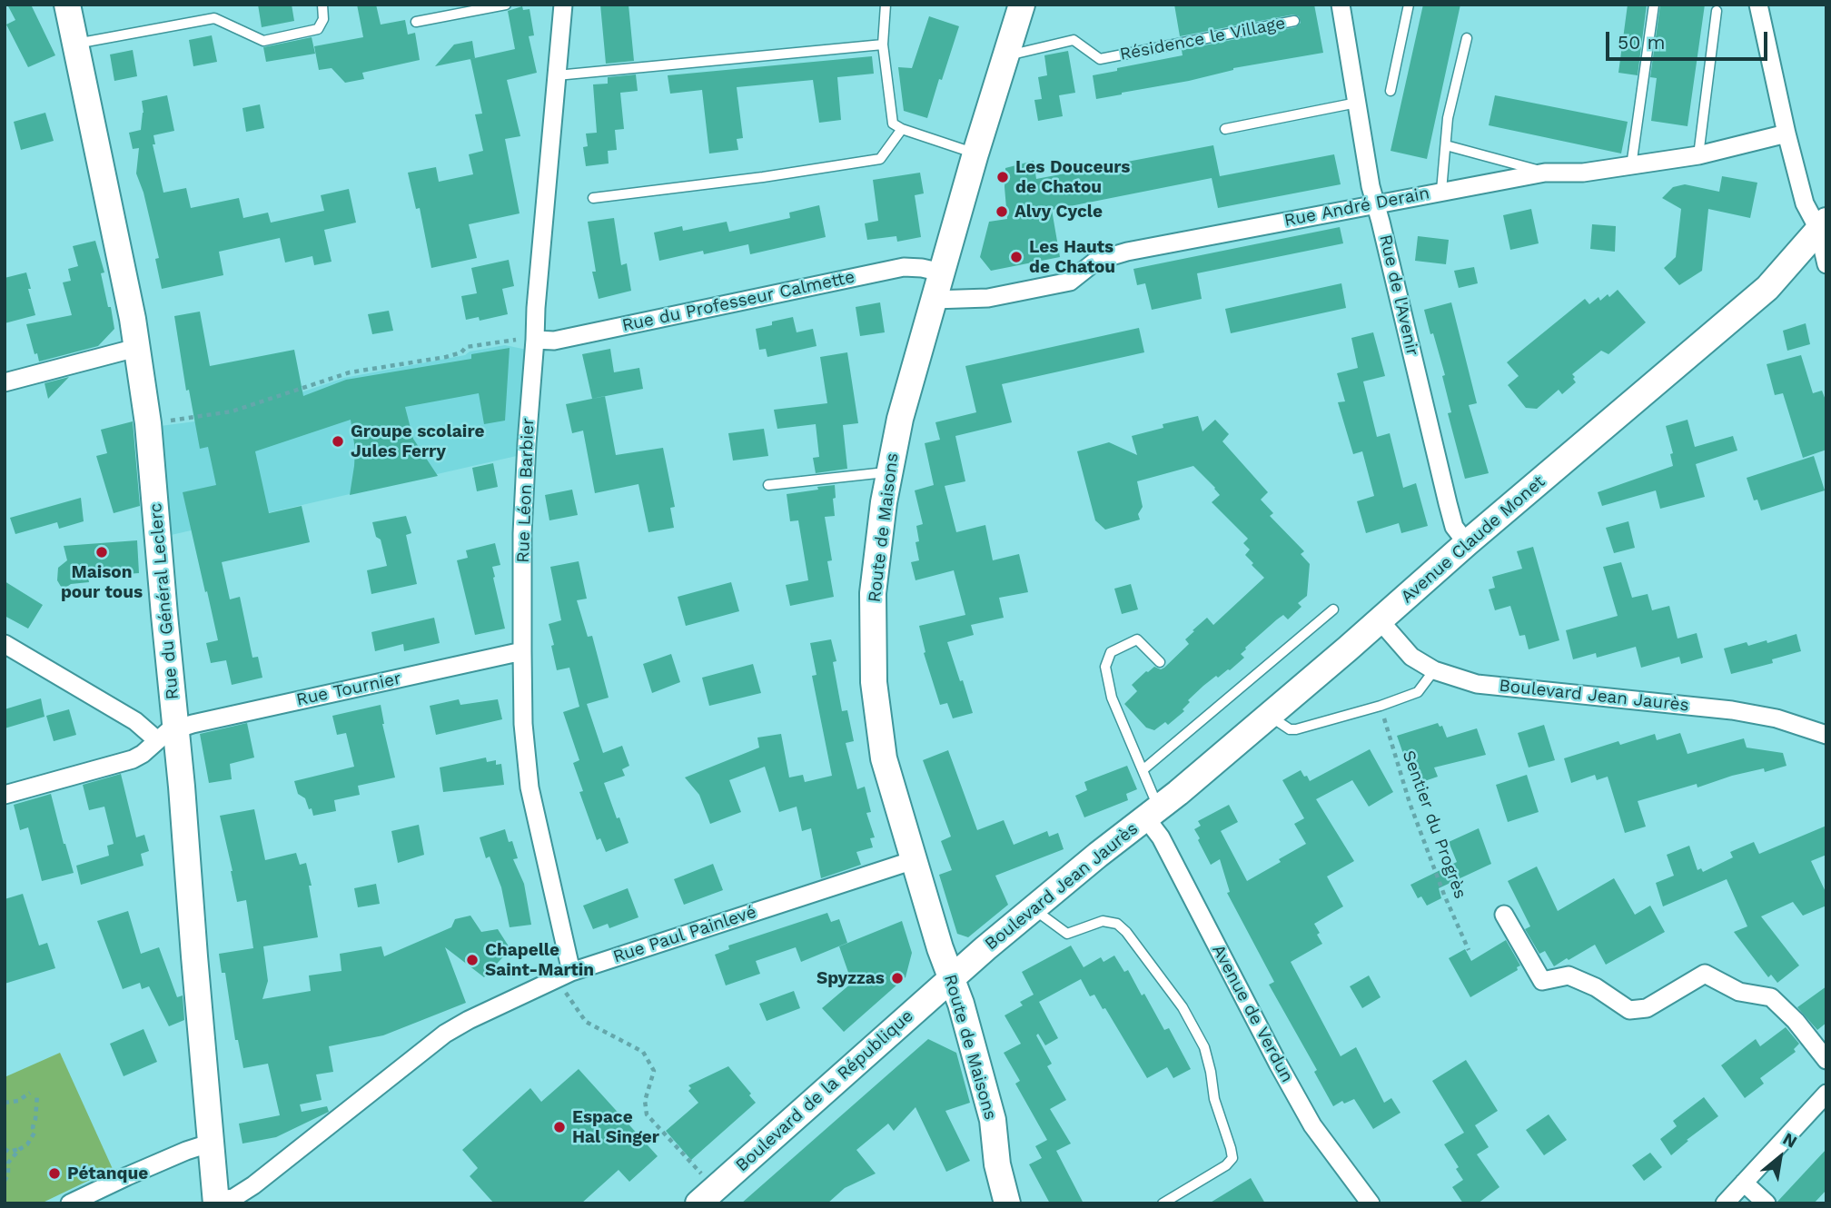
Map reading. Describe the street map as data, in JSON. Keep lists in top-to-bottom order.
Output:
{
  "streets": {
    "street": [
      "Rue André Derain",
      "Rue de l'Avenir",
      "Rue du Professeur Calmette",
      "Rue Léon Barbier",
      "Route de Maisons",
      "Avenue Claude Monet",
      "Rue du Général Leclerc",
      "Rue Tournier",
      "Boulevard Jean Jaurès",
      "Rue Paul Painlevé",
      "Avenue de Verdun",
      "Boulevard de la République"
    ],
    "lane": ["Résidence le Village"],
    "path": ["Sentier du Progrès"]
  },
  "crossings": [
    ["Résidence le Village", "Route de Maisons"],
    ["Rue André Derain", "Rue de l'Avenir"],
    ["Rue André Derain", "Route de Maisons"],
    ["Rue de l'Avenir", "Avenue Claude Monet"],
    ["Rue du Professeur Calmette", "Rue Léon Barbier"],
    ["Rue du Professeur Calmette", "Route de Maisons"],
    ["Rue Léon Barbier", "Rue Tournier"],
    ["Rue Léon Barbier", "Rue Paul Painlevé"],
    ["Route de Maisons", "Boulevard Jean Jaurès"],
    ["Route de Maisons", "Rue Paul Painlevé"],
    ["Route de Maisons", "Boulevard de la République"],
    ["Avenue Claude Monet", "Boulevard Jean Jaurès"],
    ["Avenue Claude Monet", "Avenue de Verdun"],
    ["Rue du Général Leclerc", "Rue Tournier"],
    ["Rue du Général Leclerc", "Rue Paul Painlevé"],
    ["Boulevard Jean Jaurès", "Avenue de Verdun"],
    ["Boulevard Jean Jaurès", "Boulevard de la République"]
  ],
  "places": [
    "Les Douceurs de Chatou",
    "Alvy Cycle",
    "Les Hauts de Chatou",
    "Groupe scolaire Jules Ferry",
    "Maison pour tous",
    "Chapelle Saint-Martin",
    "Spyzzas",
    "Espace Hal Singer",
    "Pétanque"
  ],
  "scale_bar": "50 m",
  "north": "top right"
}
